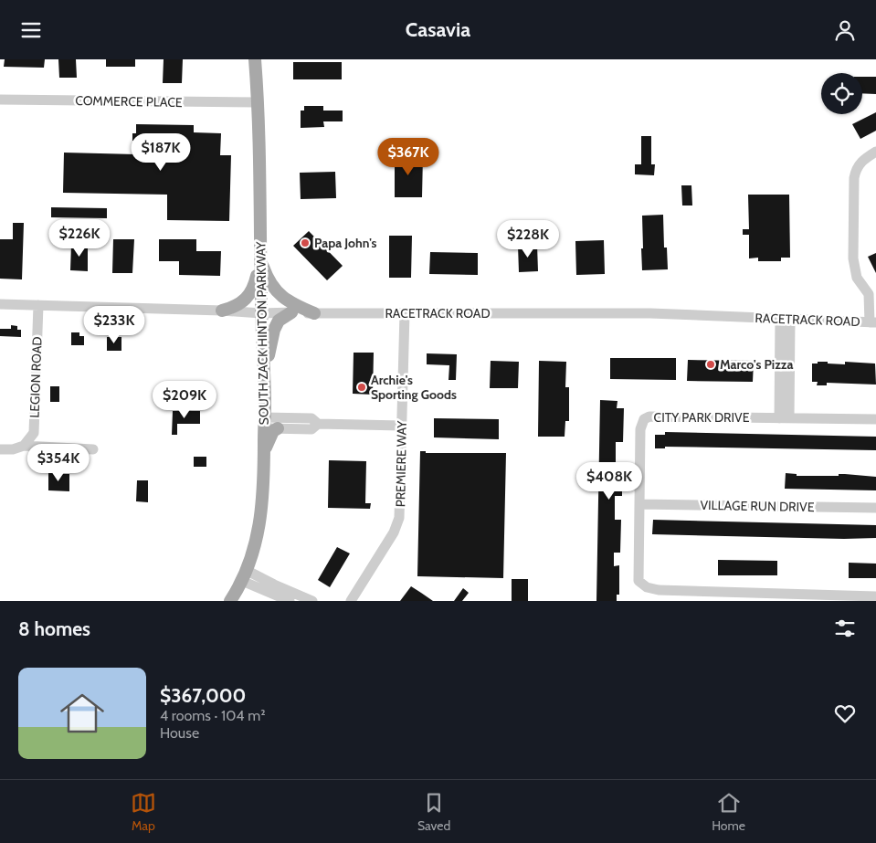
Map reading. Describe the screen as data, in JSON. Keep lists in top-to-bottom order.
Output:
{
  "streets": {
    "main road": ["SOUTH ZACK HINTON PARKWAY"],
    "street": [
      "COMMERCE PLACE",
      "RACETRACK ROAD",
      "LEGION ROAD",
      "CITY PARK DRIVE",
      "PREMIERE WAY",
      "VILLAGE RUN DRIVE"
    ]
  },
  "crossings": [
    ["COMMERCE PLACE", "SOUTH ZACK HINTON PARKWAY"],
    ["RACETRACK ROAD", "SOUTH ZACK HINTON PARKWAY"],
    ["RACETRACK ROAD", "LEGION ROAD"],
    ["RACETRACK ROAD", "PREMIERE WAY"],
    ["CITY PARK DRIVE", "VILLAGE RUN DRIVE"]
  ],
  "places": ["Papa John's", "Marco's Pizza", "Archie's Sporting Goods"],
  "page": {
    "header": "Casavia",
    "price": [
      "$187K",
      "$367K",
      "$226K",
      "$228K",
      "$233K",
      "$209K",
      "$354K",
      "$408K"
    ],
    "heading": "8 homes",
    "list": [
      {
        "name": "$367,000",
        "note": "4 rooms · 104 m² · House"
      }
    ],
    "tabs": ["Map", "Saved", "Home"]
  }
}
